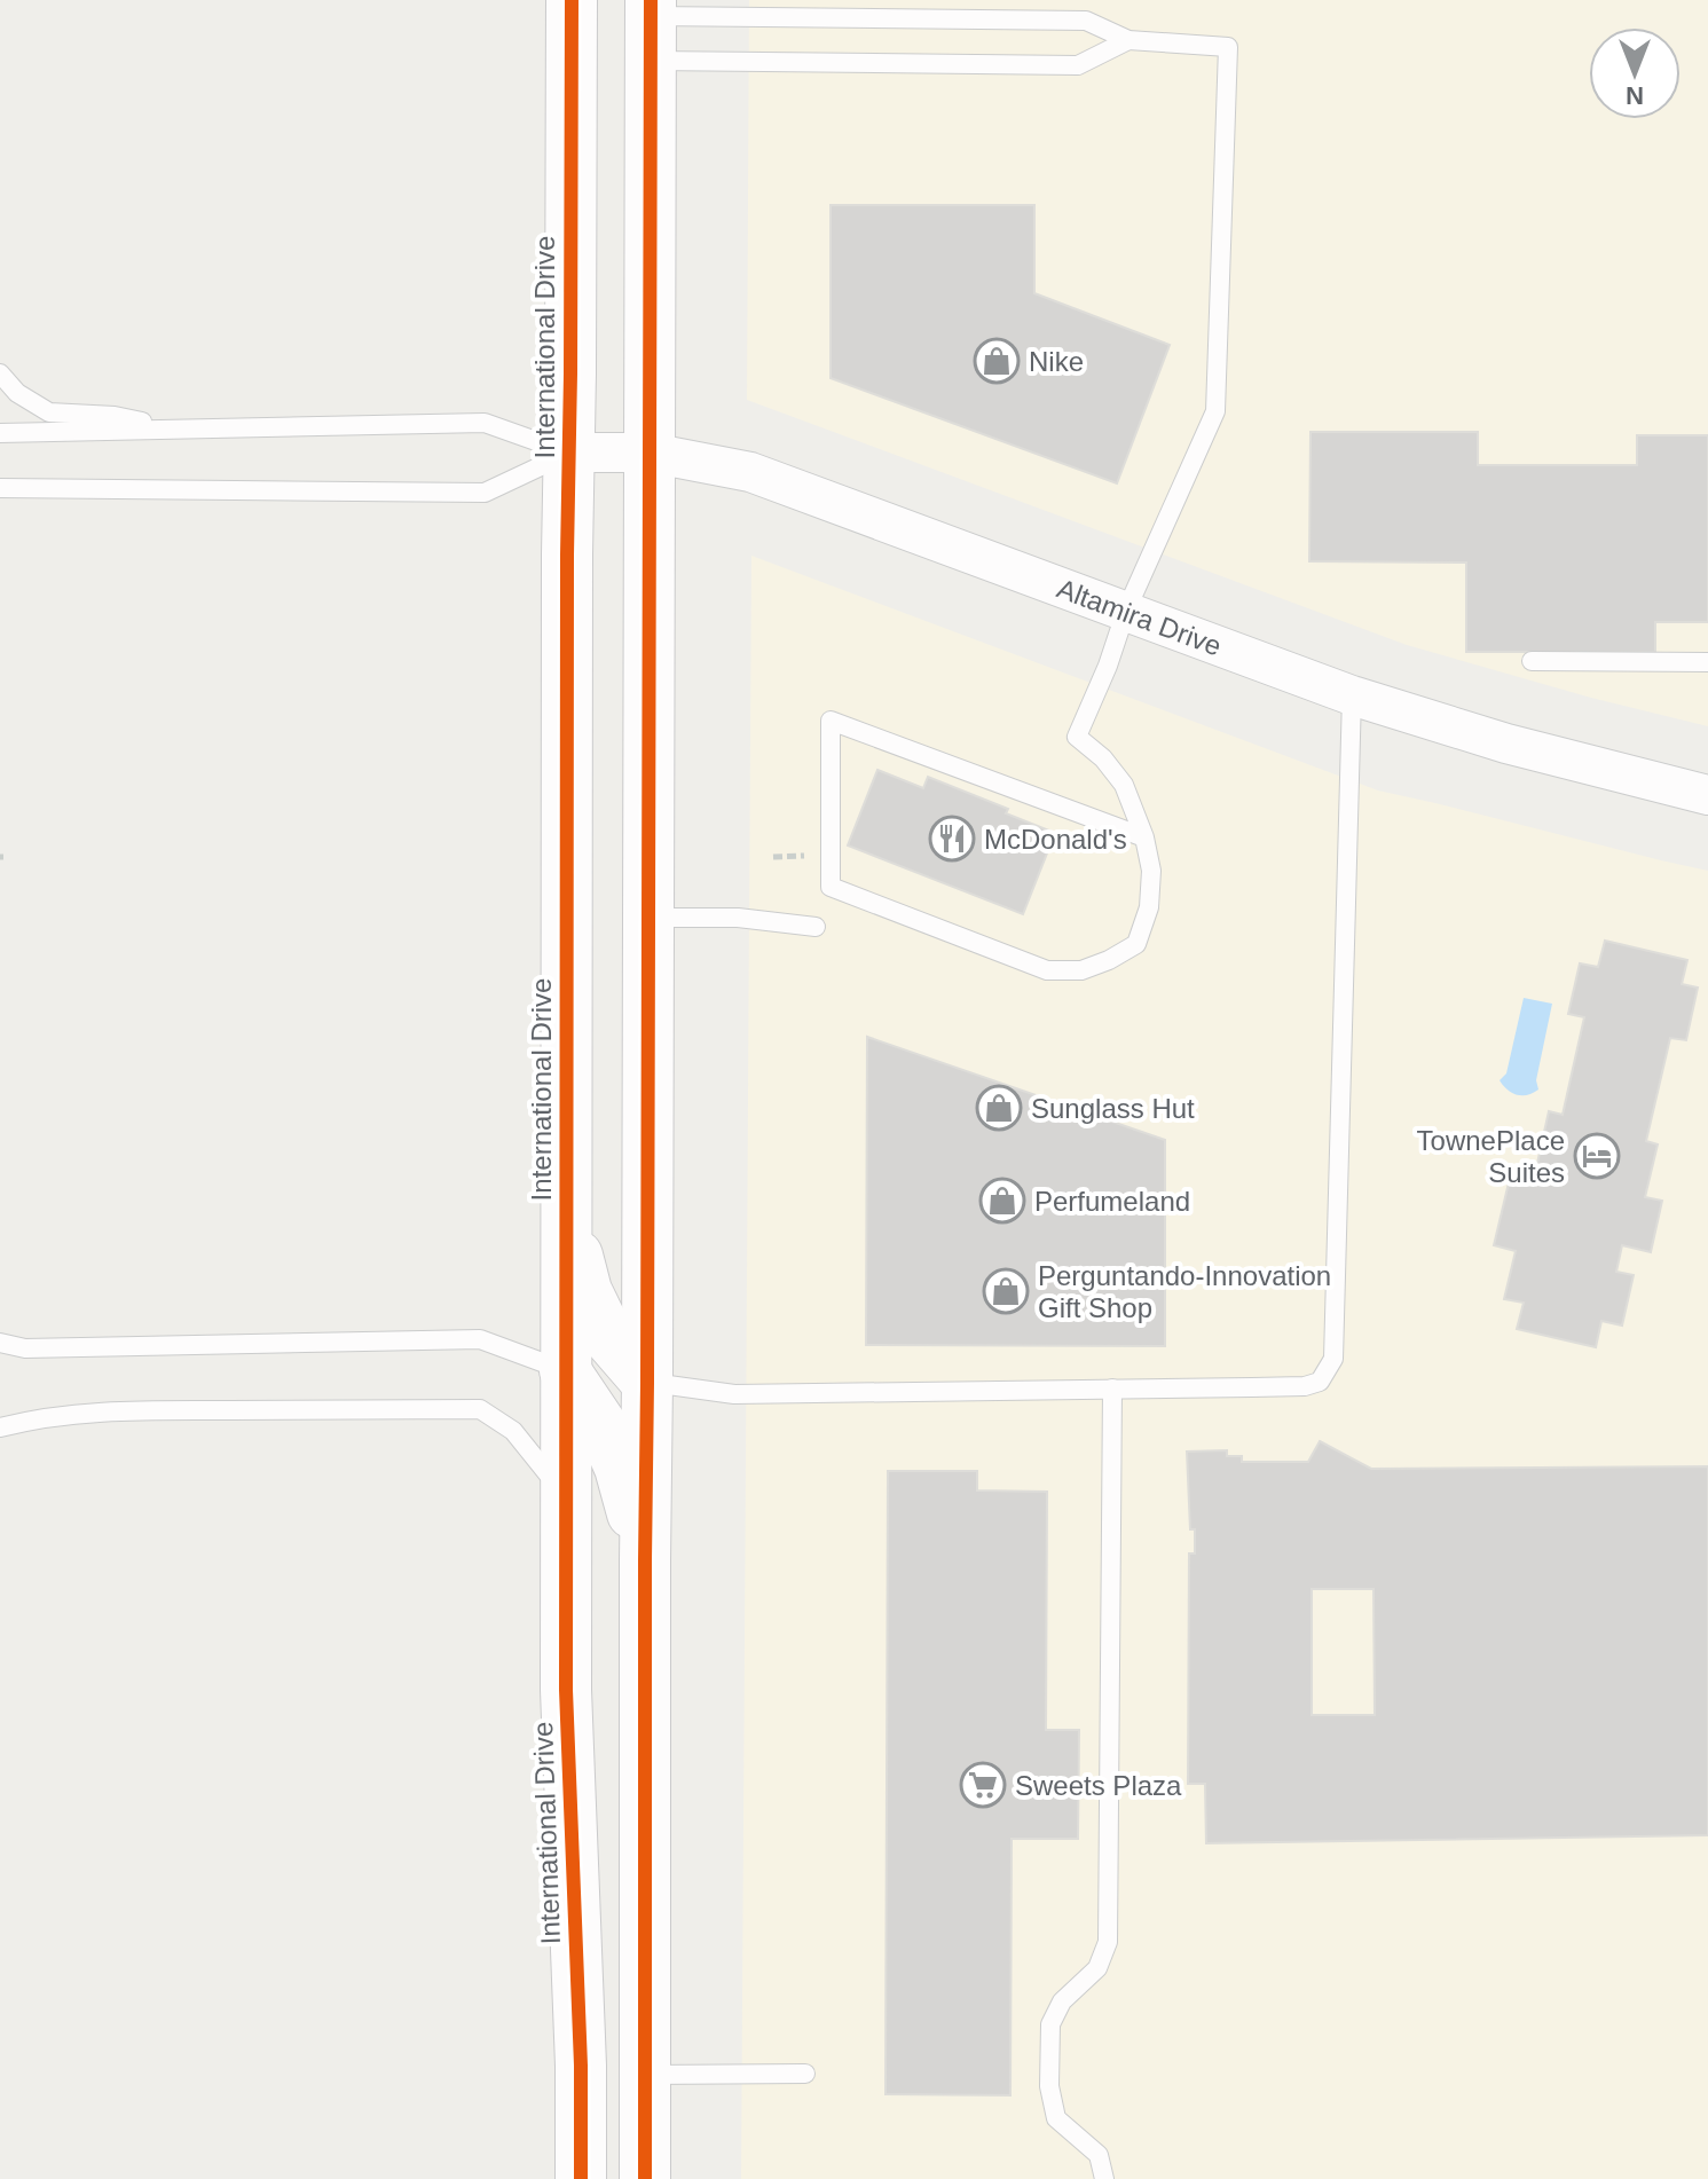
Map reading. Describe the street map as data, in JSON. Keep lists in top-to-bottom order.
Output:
{
  "streets": {
    "street": ["International Drive", "Altamira Drive"]
  },
  "crossings": [
    ["International Drive", "Altamira Drive"]
  ],
  "places": {
    "shop": [
      "Nike",
      "Sunglass Hut",
      "Perfumeland",
      "Perguntando-Innovation Gift Shop"
    ],
    "restaurant": ["McDonald's"],
    "hotel": ["TownePlace Suites"],
    "supermarket": ["Sweets Plaza"]
  },
  "north": "bottom"
}
